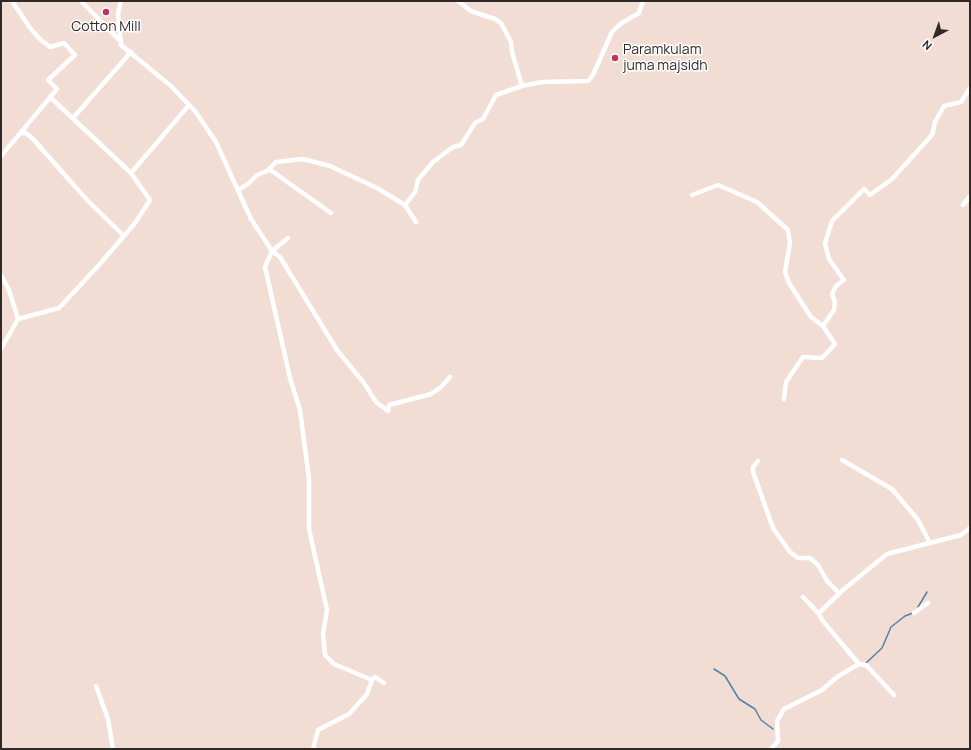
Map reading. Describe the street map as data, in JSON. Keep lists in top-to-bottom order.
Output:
{
  "places": ["Cotton Mill", "Paramkulam juma majsidh"],
  "north": "bottom left"
}
